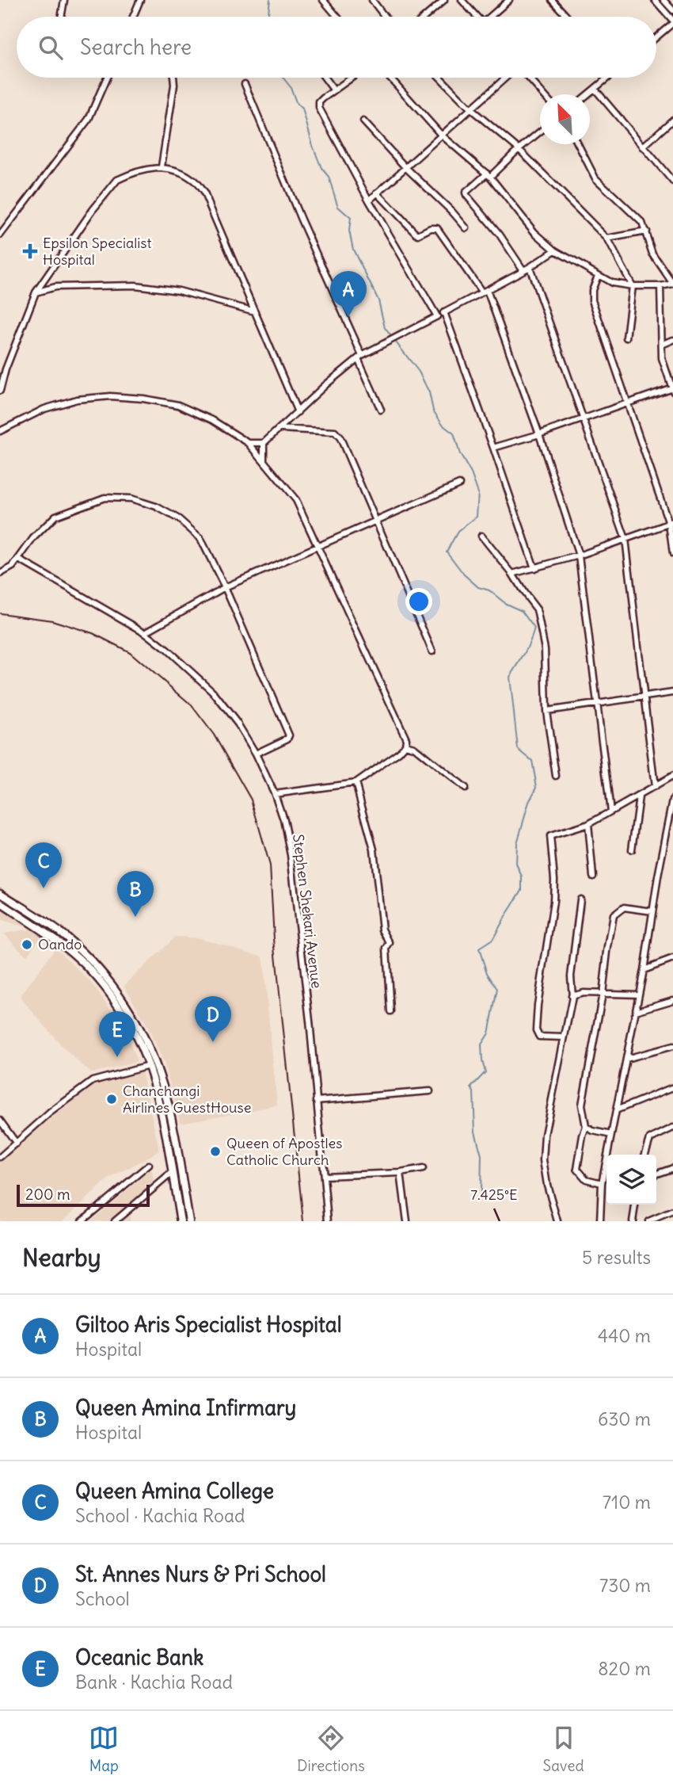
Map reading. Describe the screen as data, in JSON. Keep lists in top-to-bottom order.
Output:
{
  "streets": {
    "street": ["Stephen Shekari Avenue"]
  },
  "places": {
    "health": ["Epsilon Specialist Hospital"],
    "other": ["Oando", "Chanchangi Airlines GuestHouse", "Queen of Apostles Catholic Church"]
  },
  "scale_bar": "200 m",
  "north": "top left",
  "page": {
    "search": "Search here",
    "pins": [
      "A",
      "C",
      "B",
      "D",
      "E"
    ],
    "scale": "200 m",
    "heading": ["Nearby", "5 results"],
    "list": [
      {
        "mark": "A",
        "name": "Giltoo Aris Specialist Hospital",
        "note": "Hospital",
        "value": "440 m"
      },
      {
        "mark": "B",
        "name": "Queen Amina Infirmary",
        "note": "Hospital",
        "value": "630 m"
      },
      {
        "mark": "C",
        "name": "Queen Amina College",
        "note": "School · Kachia Road",
        "value": "710 m"
      },
      {
        "mark": "D",
        "name": "St. Annes Nurs & Pri School",
        "note": "School",
        "value": "730 m"
      },
      {
        "mark": "E",
        "name": "Oceanic Bank",
        "note": "Bank · Kachia Road",
        "value": "820 m"
      }
    ],
    "nav": ["Map", "Directions", "Saved"]
  },
  "coordinates": ["7.425°E"]
}
